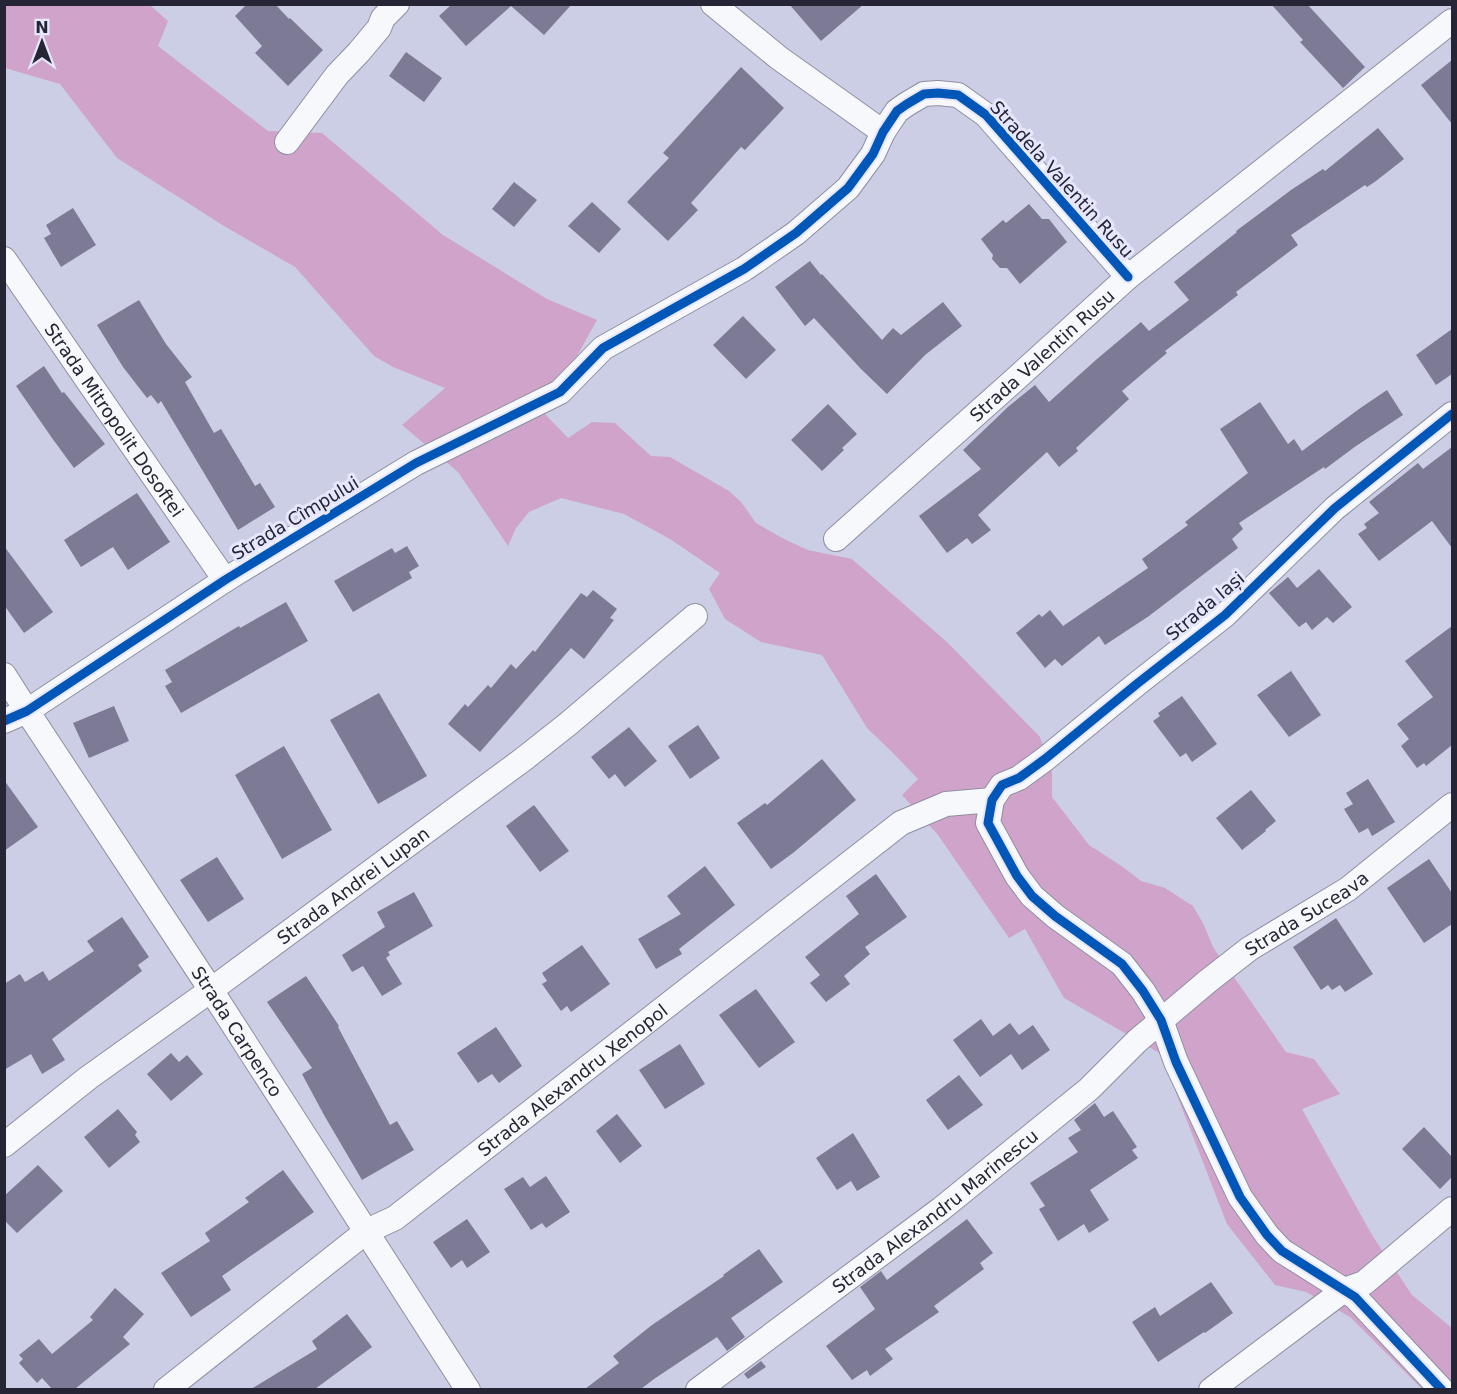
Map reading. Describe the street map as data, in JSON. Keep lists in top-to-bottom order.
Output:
{
  "streets": {
    "street": [
      "Stradela Valentin Rusu",
      "Strada Valentin Rusu",
      "Strada Mitropolit Dosoftei",
      "Strada Cîmpului",
      "Strada Iași",
      "Strada Andrei Lupan",
      "Strada Suceava",
      "Strada Carpenco",
      "Strada Alexandru Xenopol",
      "Strada Alexandru Marinescu"
    ]
  },
  "crossings": [
    ["Stradela Valentin Rusu", "Strada Valentin Rusu"],
    ["Stradela Valentin Rusu", "Strada Cîmpului"],
    ["Strada Mitropolit Dosoftei", "Strada Cîmpului"],
    ["Strada Cîmpului", "Strada Carpenco"],
    ["Strada Iași", "Strada Alexandru Xenopol"],
    ["Strada Andrei Lupan", "Strada Carpenco"],
    ["Strada Suceava", "Strada Alexandru Marinescu"],
    ["Strada Carpenco", "Strada Alexandru Xenopol"]
  ],
  "north": "top"
}
